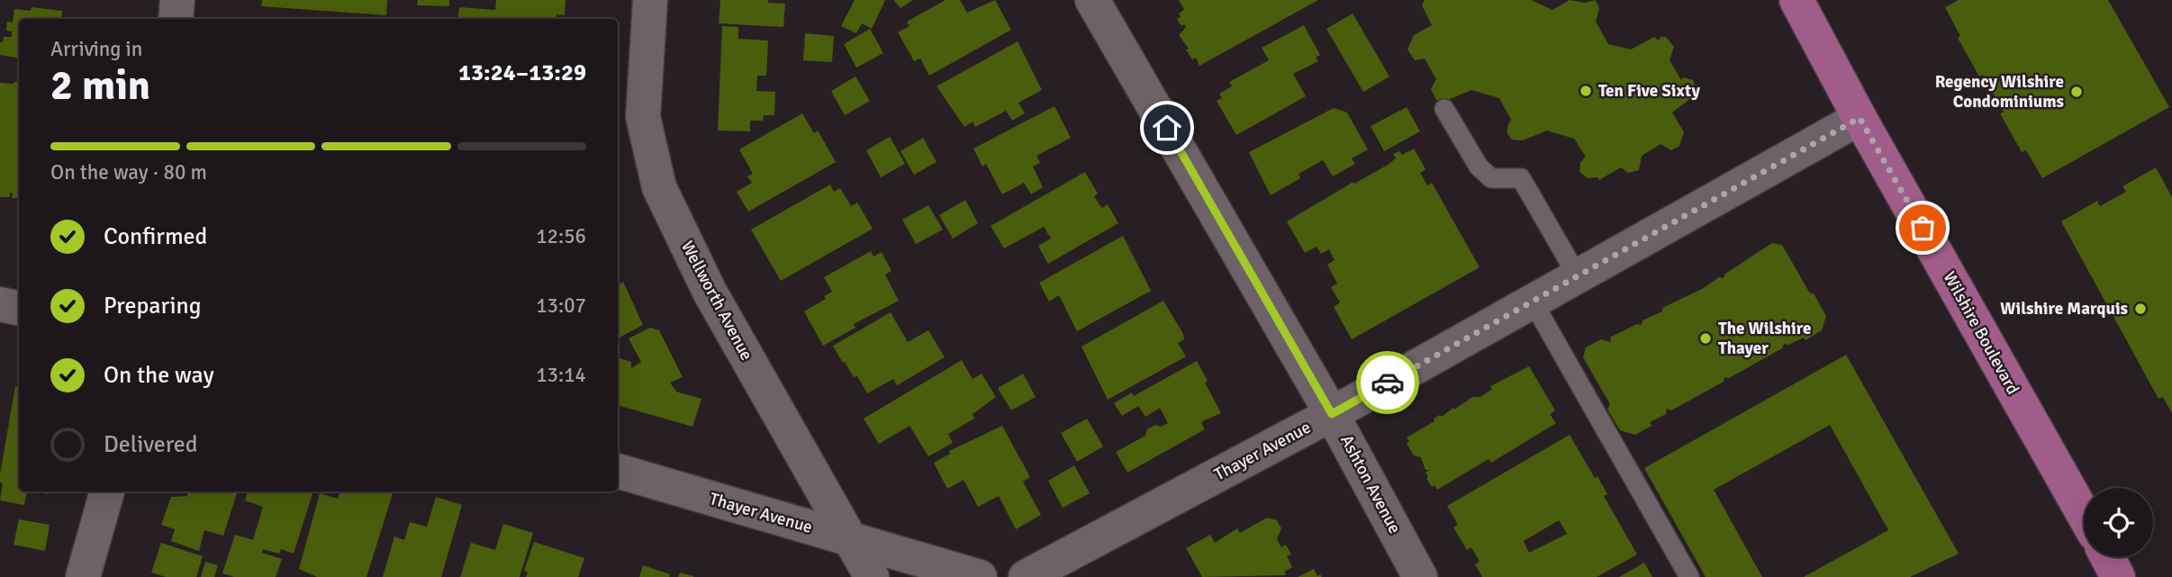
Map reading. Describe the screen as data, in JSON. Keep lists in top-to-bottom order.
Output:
{
  "streets": {
    "main road": ["Wilshire Boulevard"],
    "street": ["Wellworth Avenue", "Thayer Avenue", "Ashton Avenue"]
  },
  "crossings": [
    ["Wellworth Avenue", "Thayer Avenue"],
    ["Wilshire Boulevard", "Thayer Avenue"],
    ["Thayer Avenue", "Ashton Avenue"]
  ],
  "places": [
    "Ten Five Sixty",
    "Regency Wilshire Condominiums",
    "Wilshire Marquis",
    "The Wilshire Thayer"
  ],
  "page": {
    "heading": ["2 min", "Arriving in", "13:24–13:29"],
    "bar": "On the way · 80 m",
    "list": [
      ["Confirmed", "12:56"],
      ["Preparing", "13:07"],
      ["On the way", "13:14"],
      "Delivered"
    ]
  }
}
